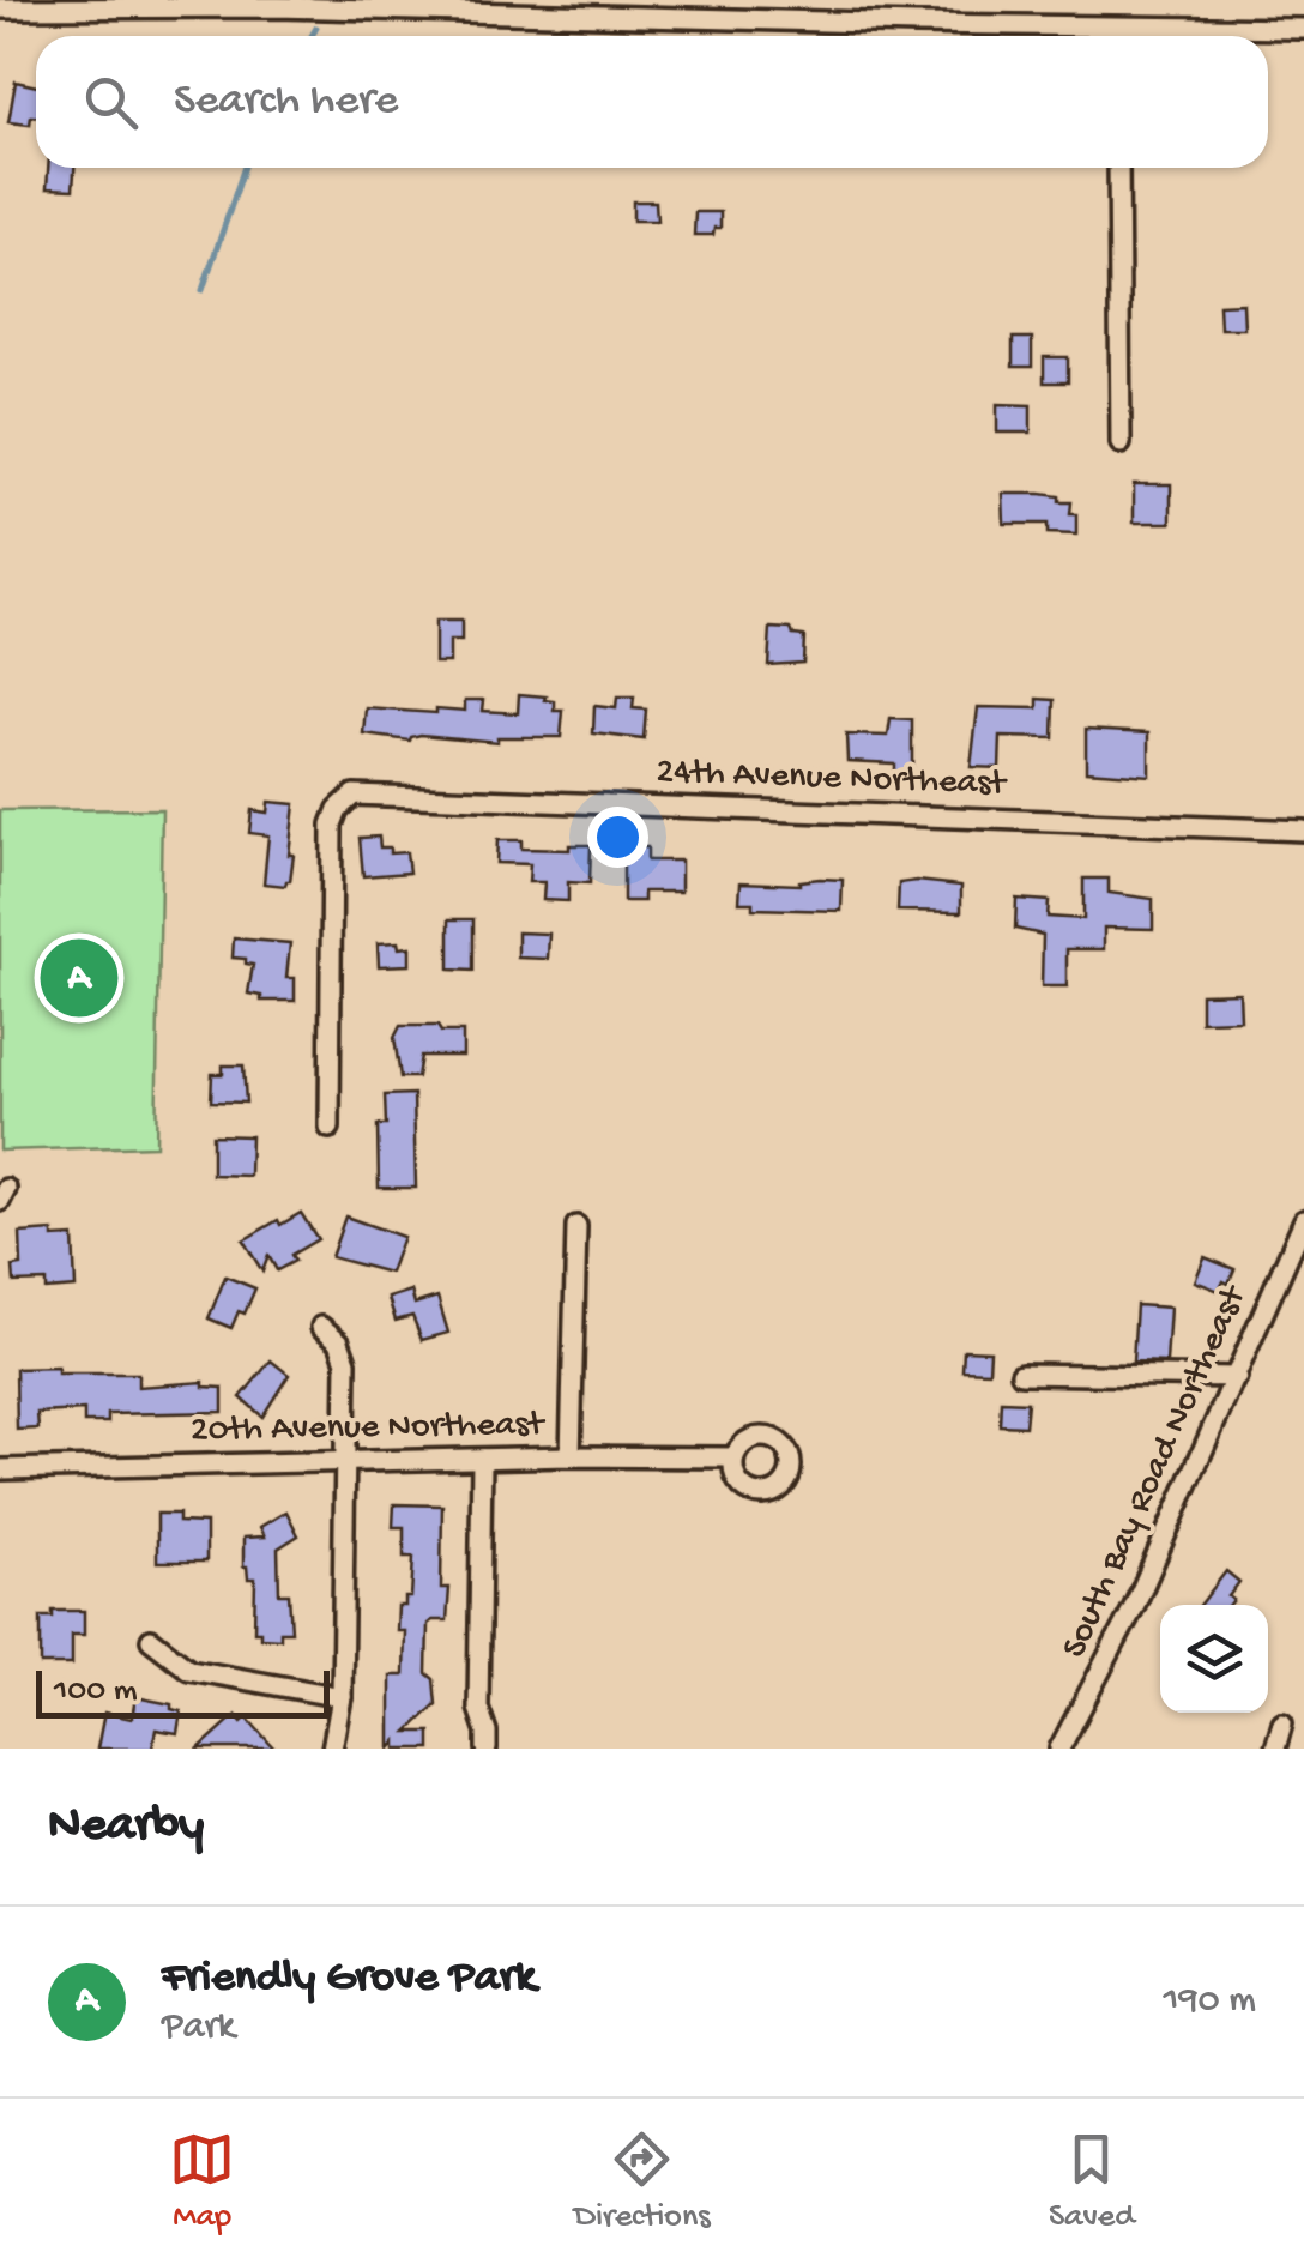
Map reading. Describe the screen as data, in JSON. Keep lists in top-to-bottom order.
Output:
{
  "streets": {
    "street": ["24th Avenue Northeast", "20th Avenue Northeast", "South Bay Road Northeast"]
  },
  "scale_bar": "100 m",
  "page": {
    "search": "Search here",
    "pins": "A",
    "scale": "100 m",
    "heading": "Nearby",
    "list": [
      {
        "mark": "A",
        "name": "Friendly Grove Park",
        "note": "Park",
        "value": "190 m"
      }
    ],
    "nav": ["Map", "Directions", "Saved"]
  }
}
